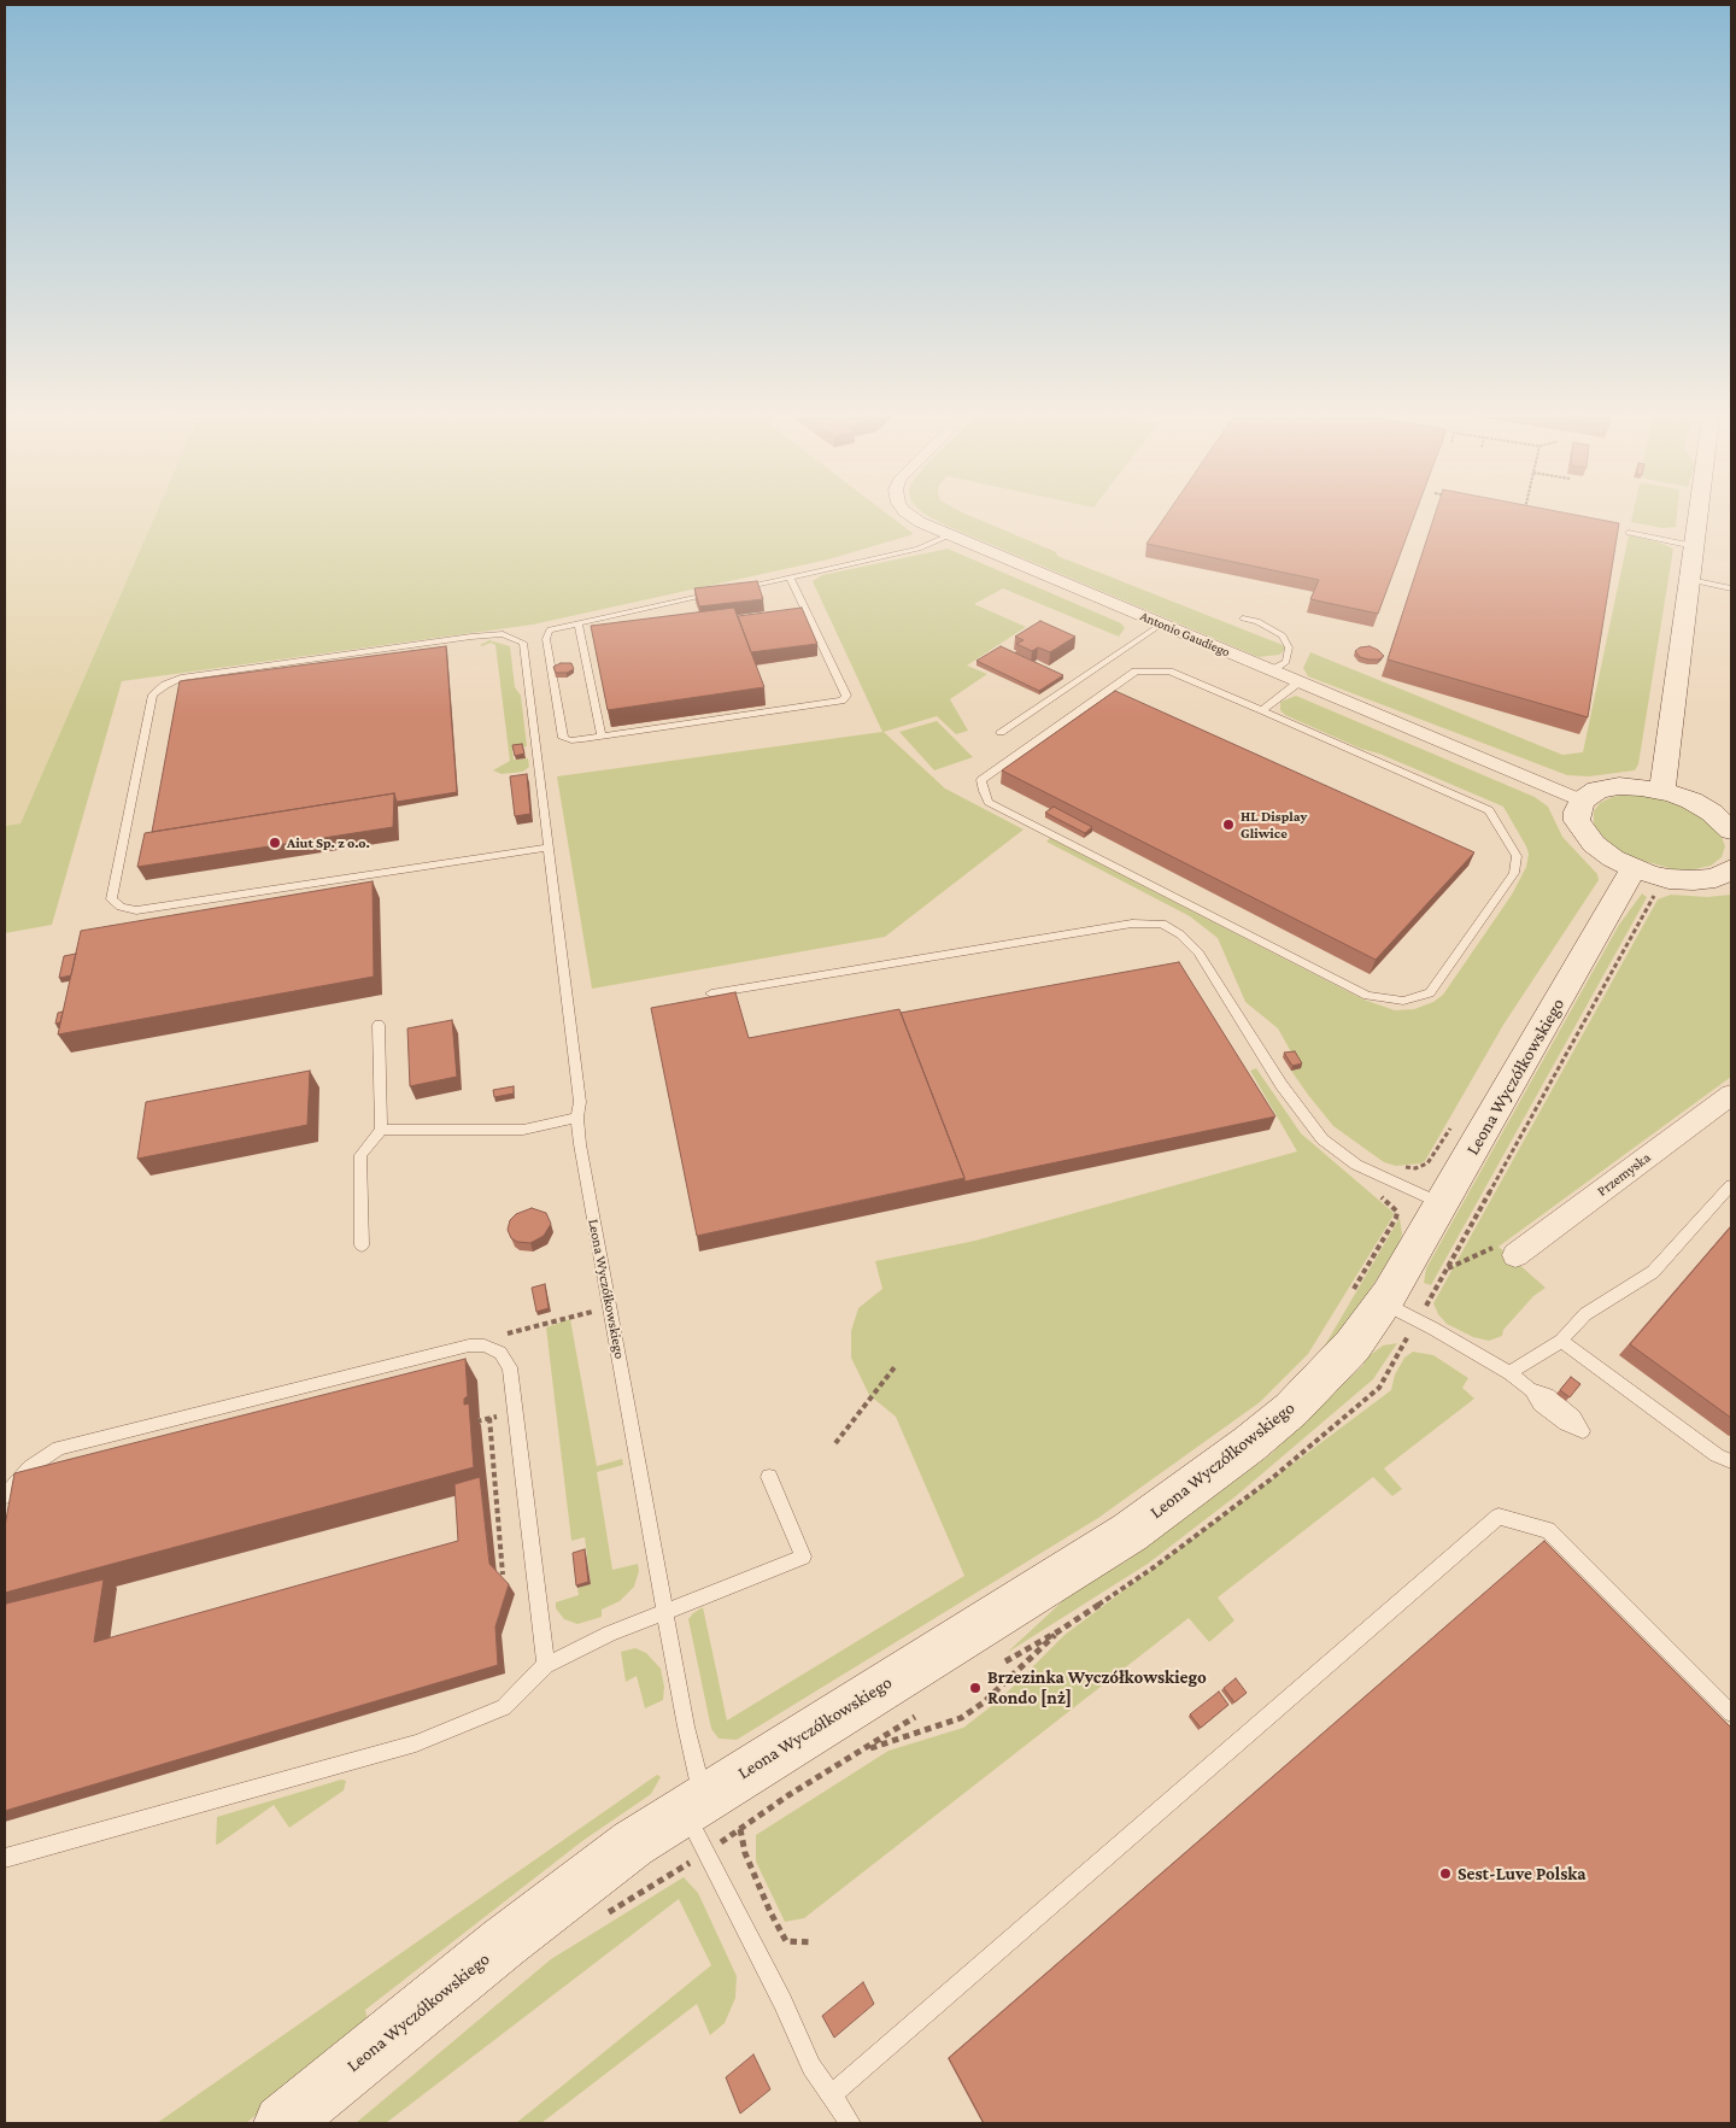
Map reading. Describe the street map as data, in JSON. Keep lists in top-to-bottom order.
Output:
{
  "streets": {
    "street": ["Antonio Gaudiego", "Leona Wyczółkowskiego", "Przemyska"]
  },
  "places": [
    "HL Display Gliwice",
    "Aiut Sp. z o.o.",
    "Brzezinka Wyczółkowskiego Rondo [nż]",
    "Sest-Luve Polska"
  ]
}
